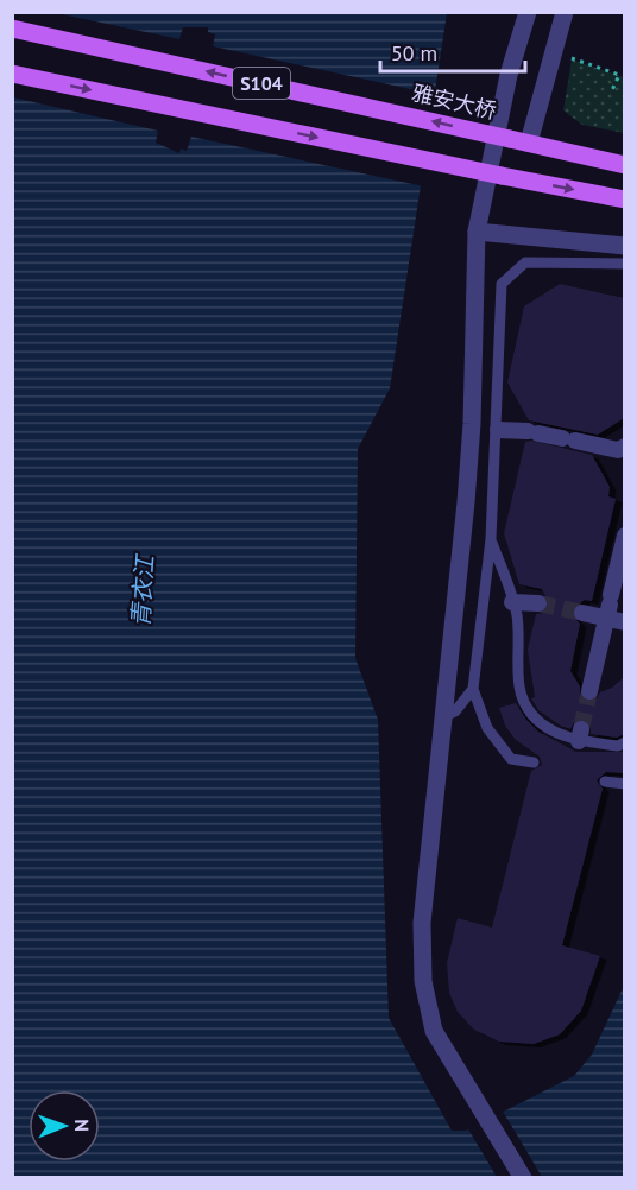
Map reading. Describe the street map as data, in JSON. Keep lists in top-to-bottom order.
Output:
{
  "streets": {
    "main road": ["S104", "雅安大桥"]
  },
  "crossings": [
    ["S104", "雅安大桥"]
  ],
  "water": ["青衣江"],
  "scale_bar": "50 m",
  "north": "right"
}
